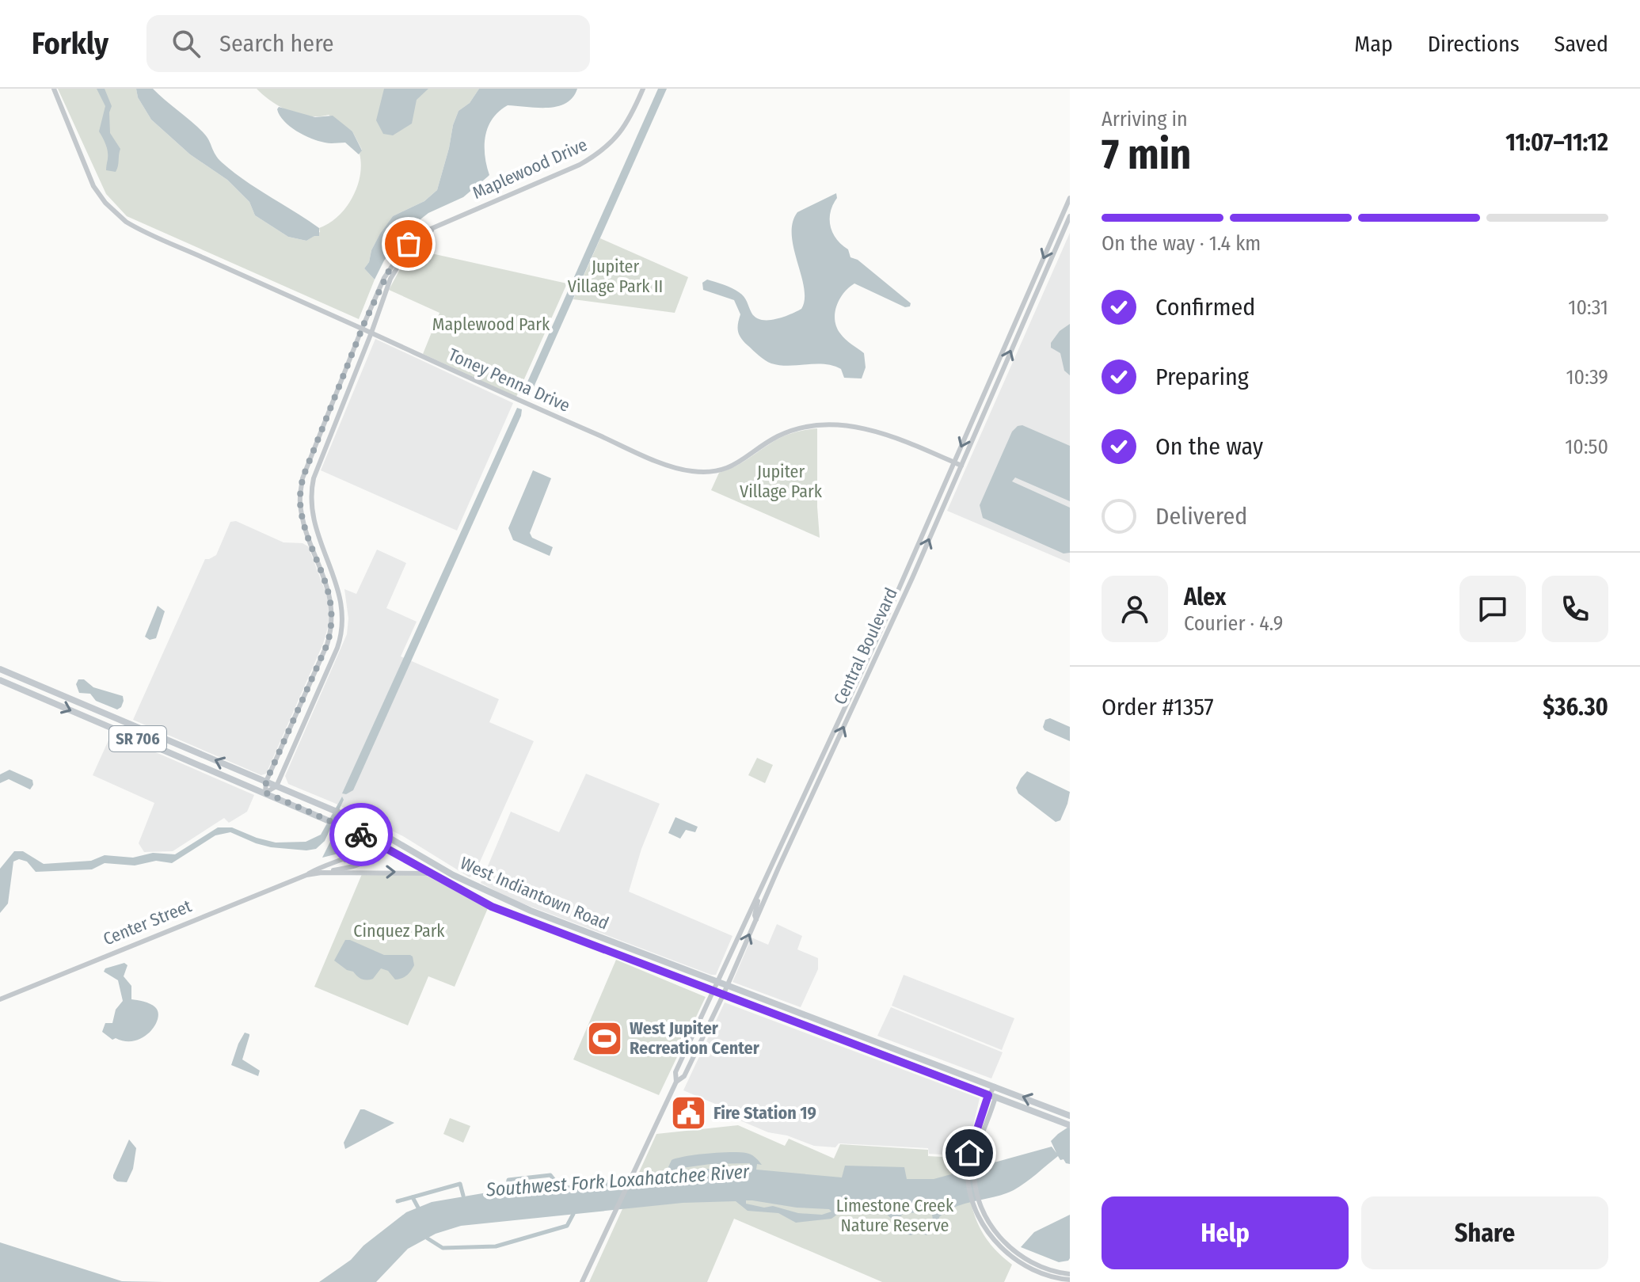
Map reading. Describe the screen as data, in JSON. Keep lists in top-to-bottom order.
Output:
{
  "streets": {
    "main road": ["SR 706", "West Indiantown Road"],
    "street": [
      "Maplewood Drive",
      "Toney Penna Drive",
      "Central Boulevard",
      "Center Street"
    ]
  },
  "crossings": [
    ["Maplewood Drive", "Toney Penna Drive"],
    ["Maplewood Drive", "West Indiantown Road"],
    ["Toney Penna Drive", "Central Boulevard"],
    ["Central Boulevard", "West Indiantown Road"],
    ["West Indiantown Road", "Center Street"]
  ],
  "water": ["Southwest Fork Loxahatchee River"],
  "parks": [
    "Jupiter Village Park II",
    "Maplewood Park",
    "Jupiter Village Park",
    "Cinquez Park",
    "Limestone Creek Nature Reserve"
  ],
  "places": {
    "sports": ["West Jupiter Recreation Center"],
    "public building": ["Fire Station 19"]
  },
  "page": {
    "header": "Forkly",
    "search": "Search here",
    "nav": ["Map", "Directions", "Saved"],
    "heading": ["7 min", "Arriving in", "11:07–11:12"],
    "panel": [
      "Alex",
      "Courier · 4.9",
      "Order #1357",
      "$36.30"
    ],
    "bar": "On the way · 1.4 km",
    "list": [
      ["Confirmed", "10:31"],
      ["Preparing", "10:39"],
      ["On the way", "10:50"],
      "Delivered"
    ],
    "buttons": ["Help", "Share"]
  }
}
